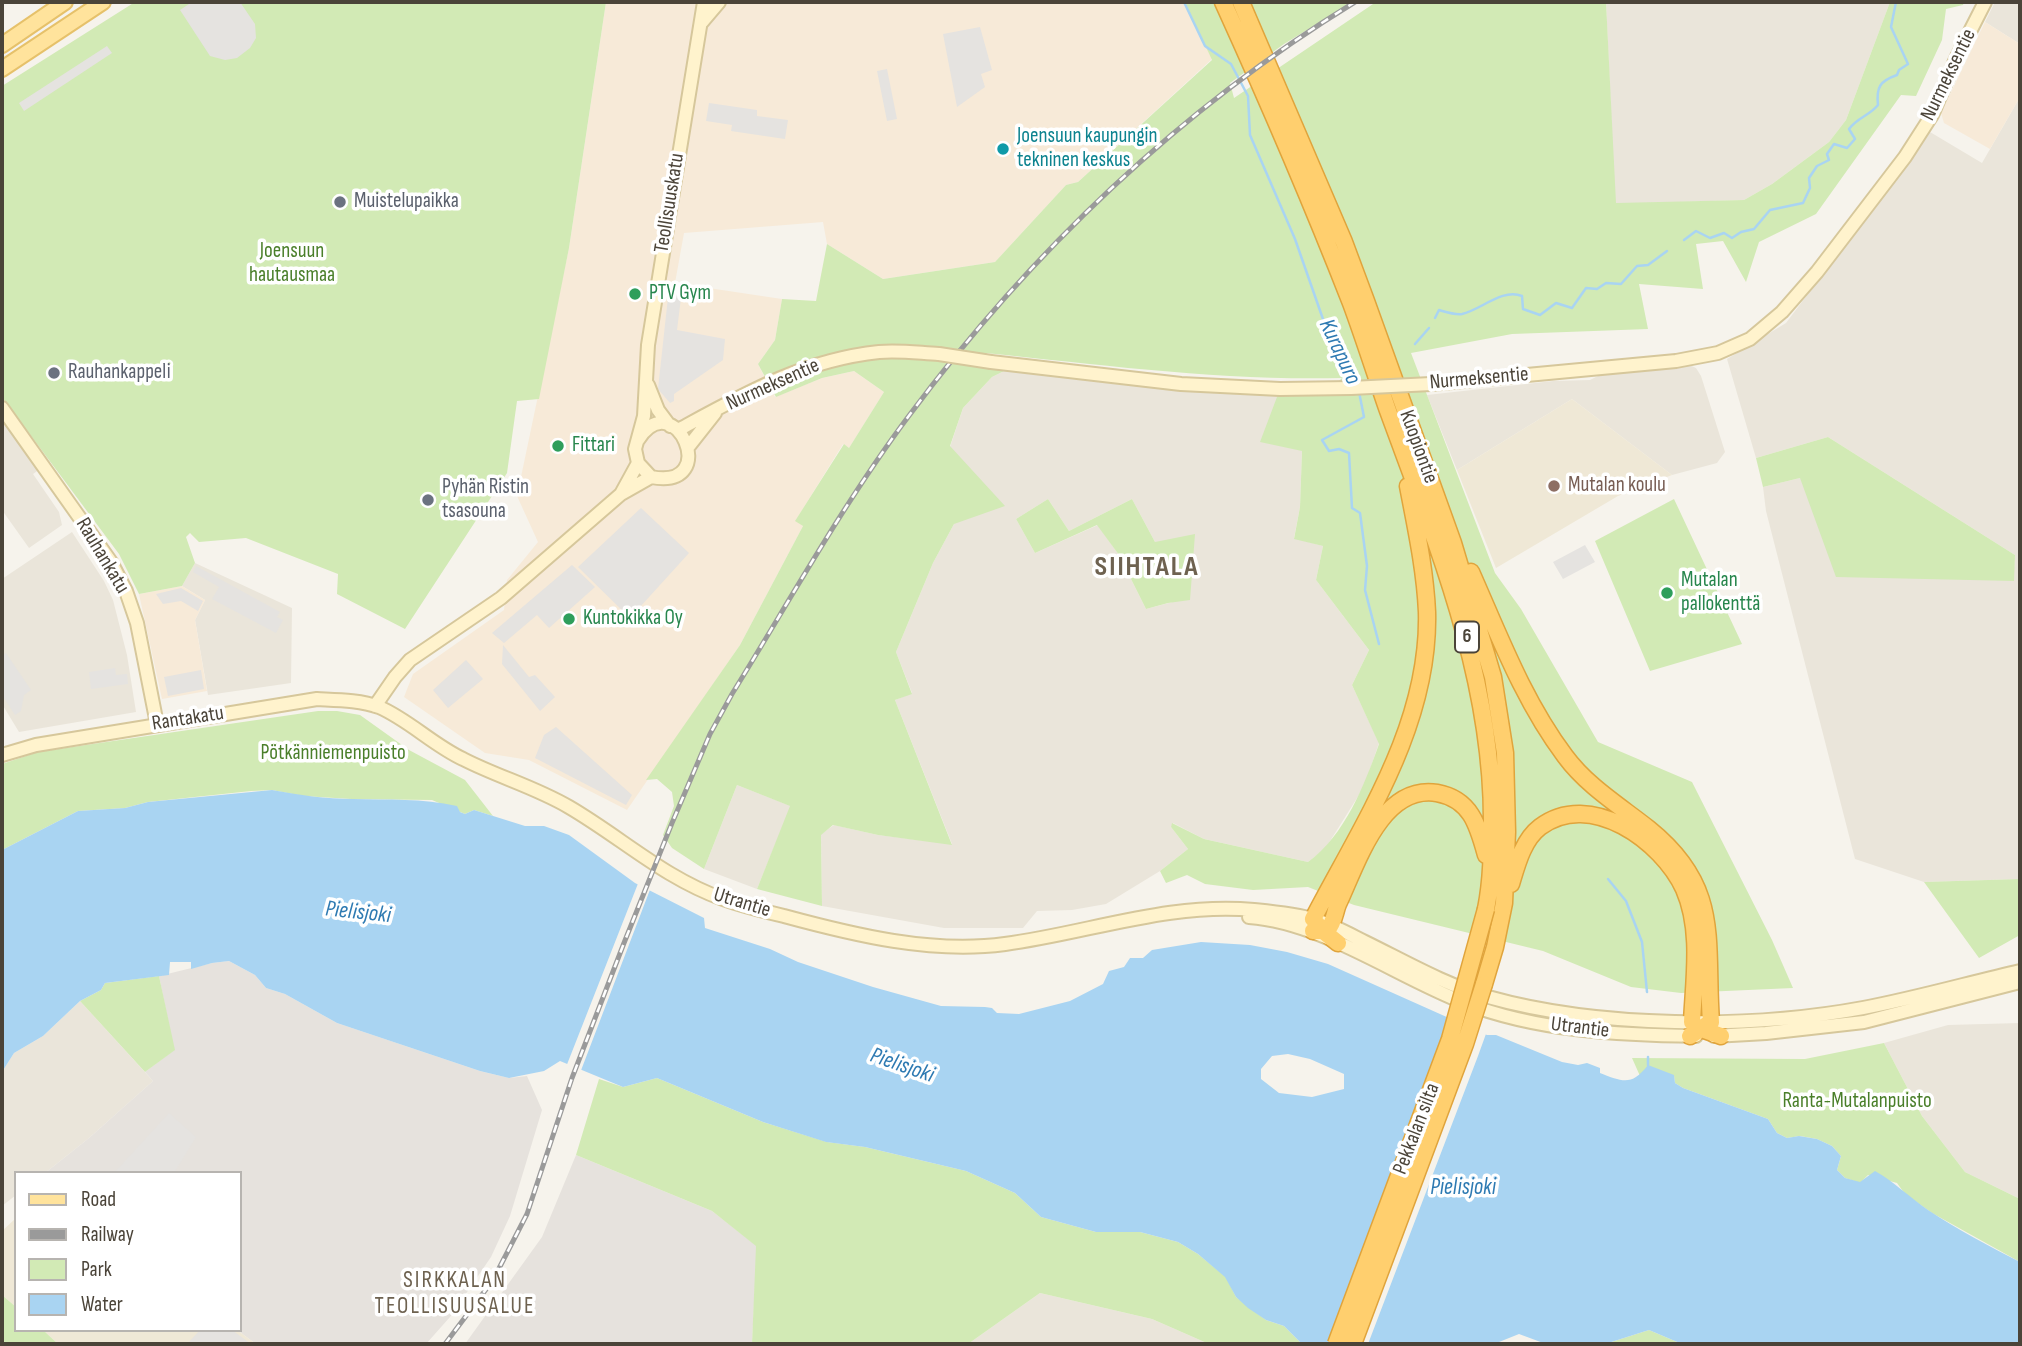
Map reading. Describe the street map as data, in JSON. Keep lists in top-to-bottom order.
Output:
{
  "streets": {
    "highway": ["Kuopiontie", "6", "Pekkalan silta"],
    "street": [
      "Nurmeksentie",
      "Teollisuuskatu",
      "Rauhankatu",
      "Rantakatu",
      "Utrantie"
    ]
  },
  "crossings": [
    ["Nurmeksentie", "Teollisuuskatu"],
    ["Kuopiontie", "Pekkalan silta"],
    ["Rauhankatu", "Rantakatu"],
    ["Rantakatu", "Utrantie"]
  ],
  "districts": ["SIIHTALA", "SIRKKALAN TEOLLISUUSALUE"],
  "water": ["Kurapuro", "Pielisjoki"],
  "parks": ["Joensuun hautausmaa", "Pötkänniemenpuisto", "Ranta-Mutalanpuisto"],
  "places": [
    "Joensuun kaupungin tekninen keskus",
    "Muistelupaikka",
    "PTV Gym",
    "Rauhankappeli",
    "Fittari",
    "Mutalan koulu",
    "Pyhän Ristin tsasouna",
    "Mutalan pallokenttä",
    "Kuntokikka Oy"
  ],
  "legend": [
    "Road",
    "Railway",
    "Park",
    "Water"
  ]
}
